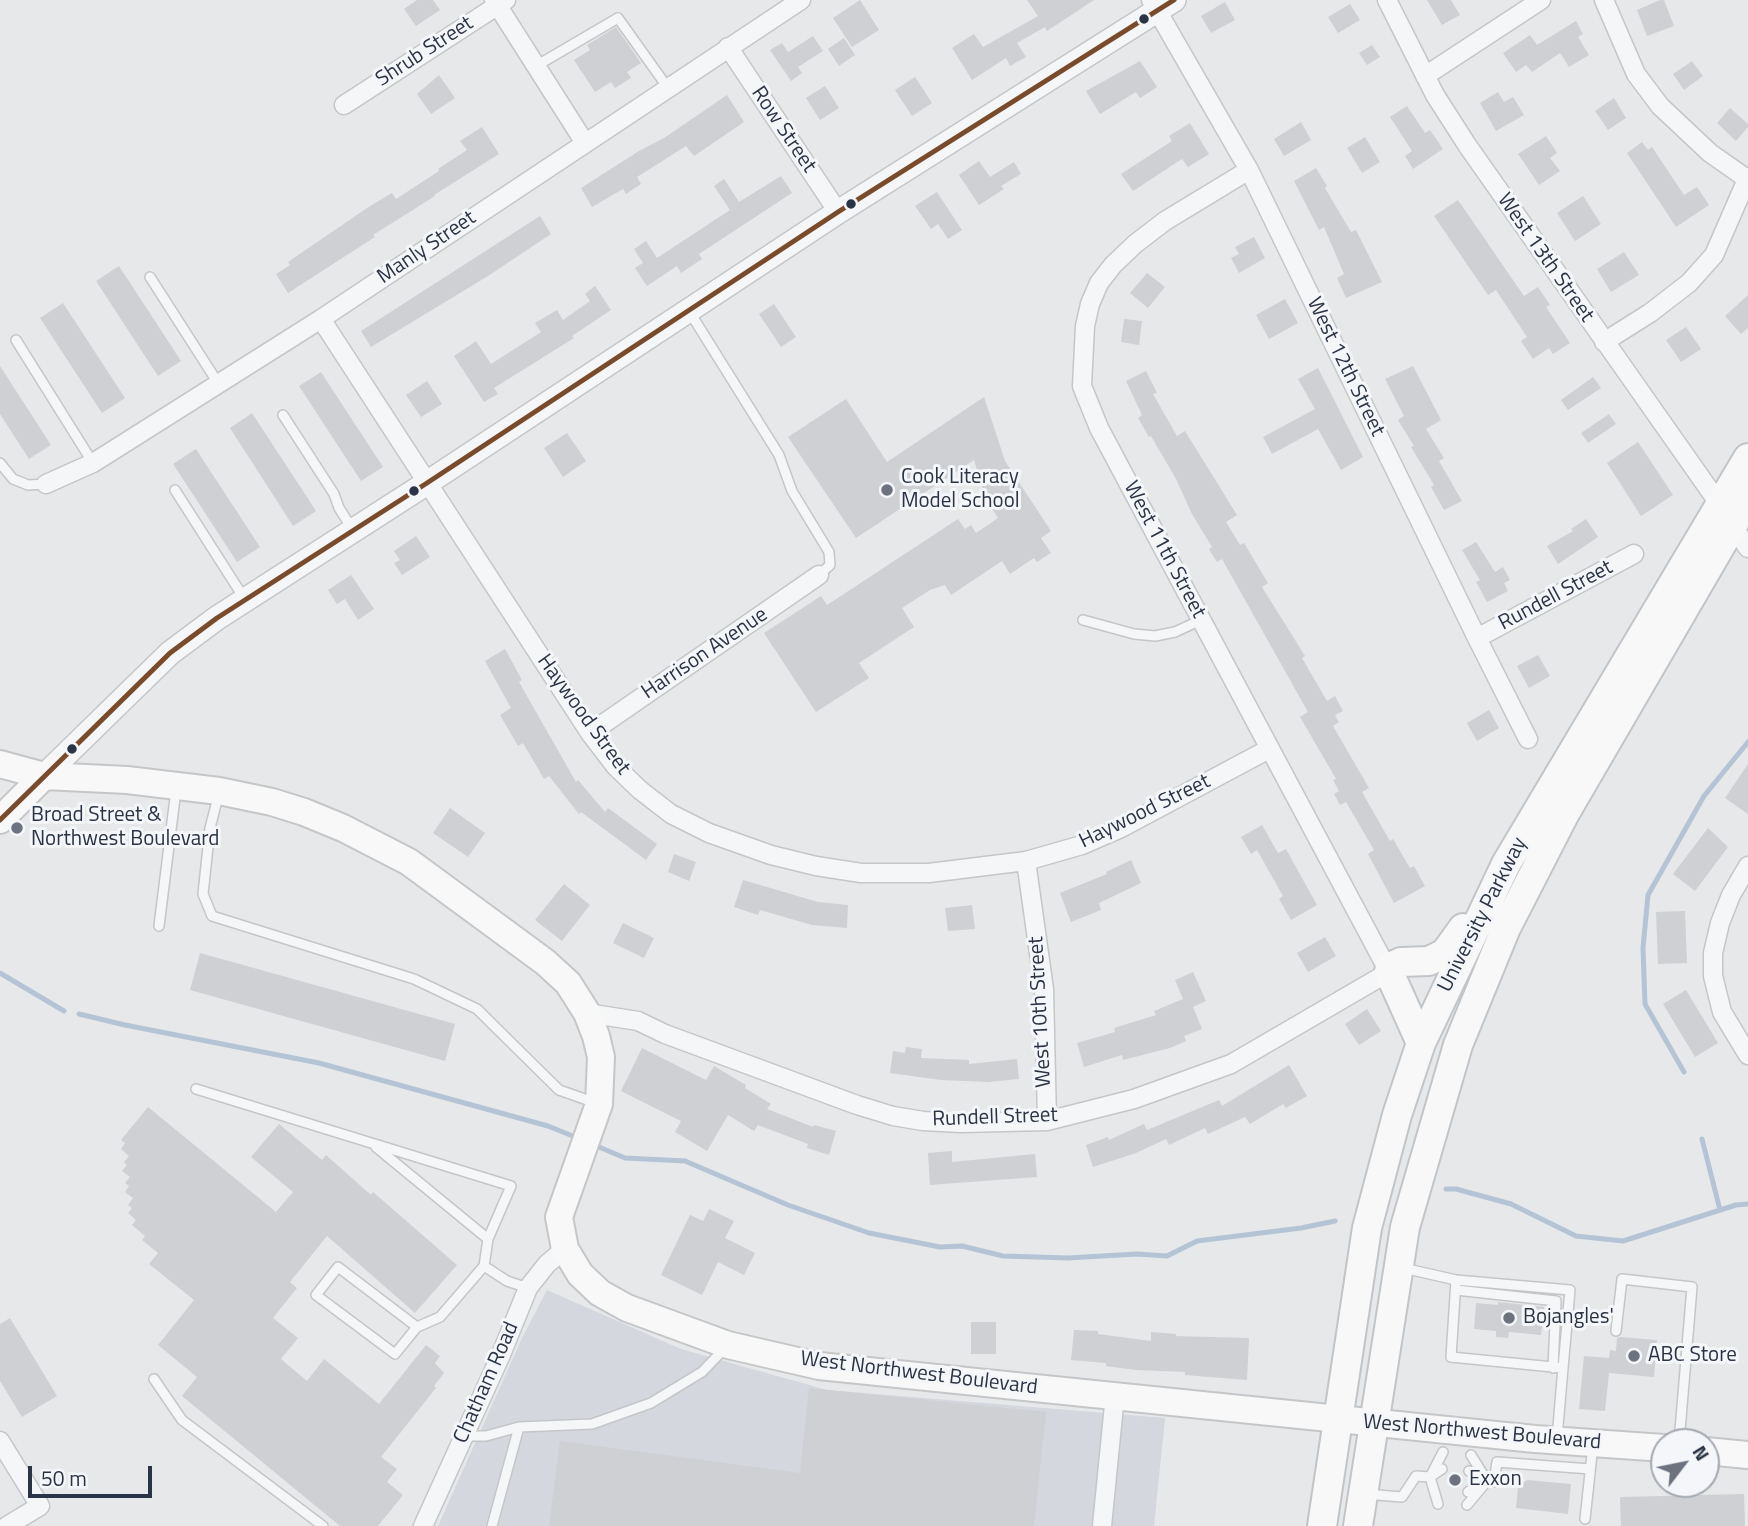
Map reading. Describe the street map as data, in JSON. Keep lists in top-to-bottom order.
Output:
{
  "streets": {
    "main road": ["University Parkway", "West Northwest Boulevard"],
    "street": [
      "Shrub Street",
      "Row Street",
      "Manly Street",
      "West 13th Street",
      "West 12th Street",
      "West 11th Street",
      "Rundell Street",
      "Harrison Avenue",
      "Haywood Street",
      "West 10th Street",
      "Chatham Road"
    ]
  },
  "crossings": [
    ["Row Street", "Manly Street"],
    ["Manly Street", "Haywood Street"],
    ["West 13th Street", "University Parkway"],
    ["West 12th Street", "West 11th Street"],
    ["West 12th Street", "Rundell Street"],
    ["West 11th Street", "Rundell Street"],
    ["West 11th Street", "Haywood Street"],
    ["Rundell Street", "West 10th Street"],
    ["Rundell Street", "West Northwest Boulevard"],
    ["Harrison Avenue", "Haywood Street"],
    ["Haywood Street", "West 10th Street"],
    ["University Parkway", "West Northwest Boulevard"],
    ["West Northwest Boulevard", "Chatham Road"]
  ],
  "places": [
    "Cook Literacy Model School",
    "Broad Street & Northwest Boulevard",
    "Bojangles'",
    "ABC Store",
    "Exxon"
  ],
  "scale_bar": "50 m",
  "north": "top right"
}
